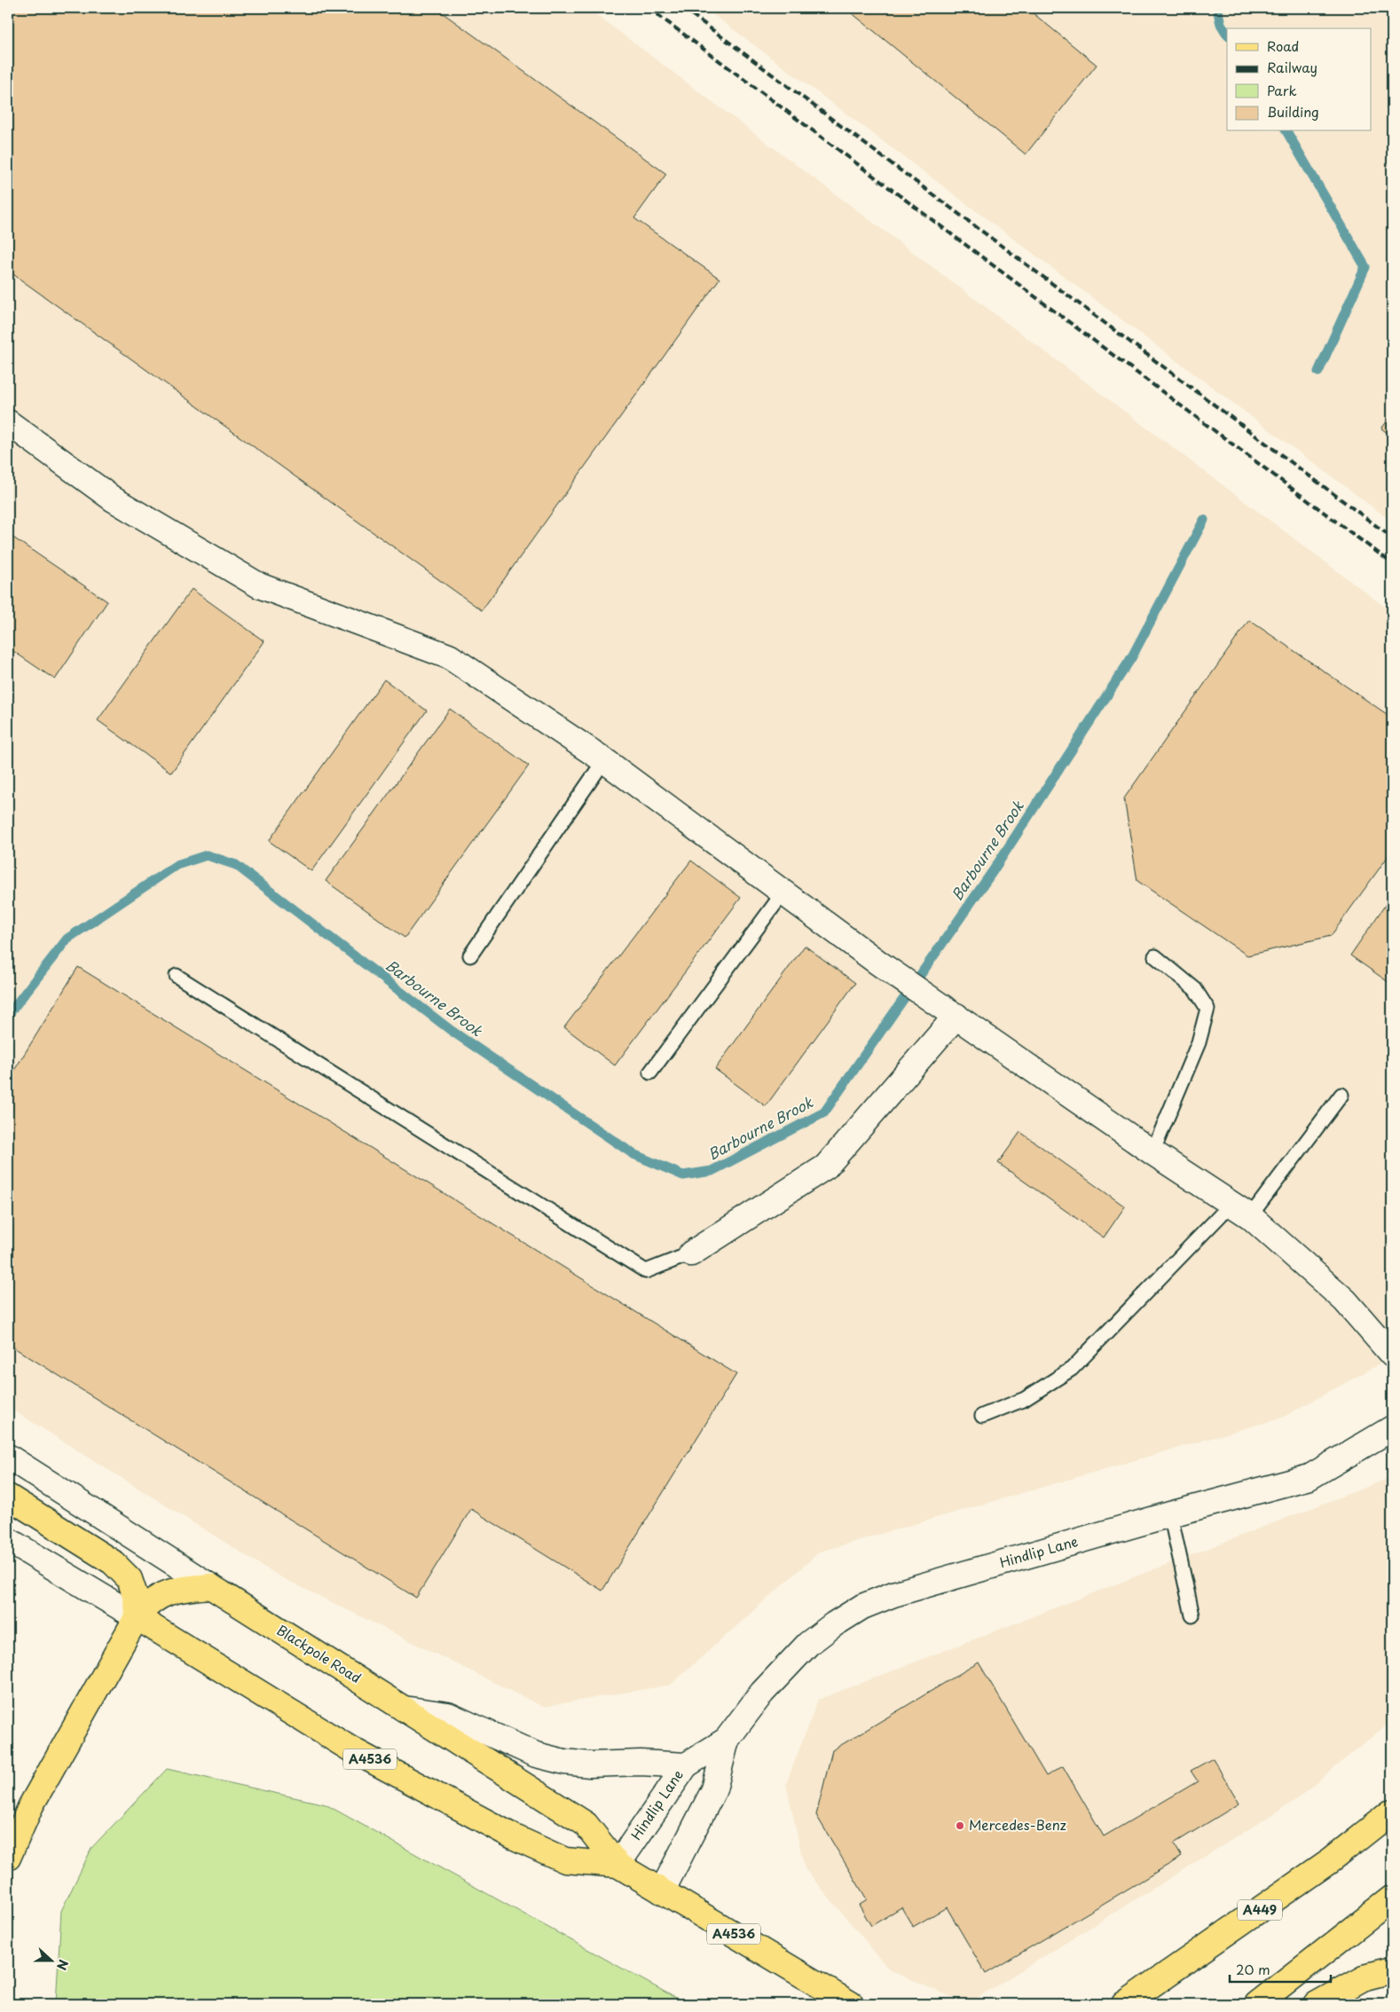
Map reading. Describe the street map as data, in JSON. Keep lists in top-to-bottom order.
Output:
{
  "streets": {
    "main road": ["Blackpole Road", "A4536", "A449"],
    "street": ["Hindlip Lane"]
  },
  "crossings": [
    ["Hindlip Lane", "Blackpole Road"]
  ],
  "water": ["Barbourne Brook"],
  "places": ["Mercedes-Benz"],
  "legend": [
    "Road",
    "Railway",
    "Park",
    "Building"
  ],
  "scale_bar": "20 m",
  "north": "right"
}
